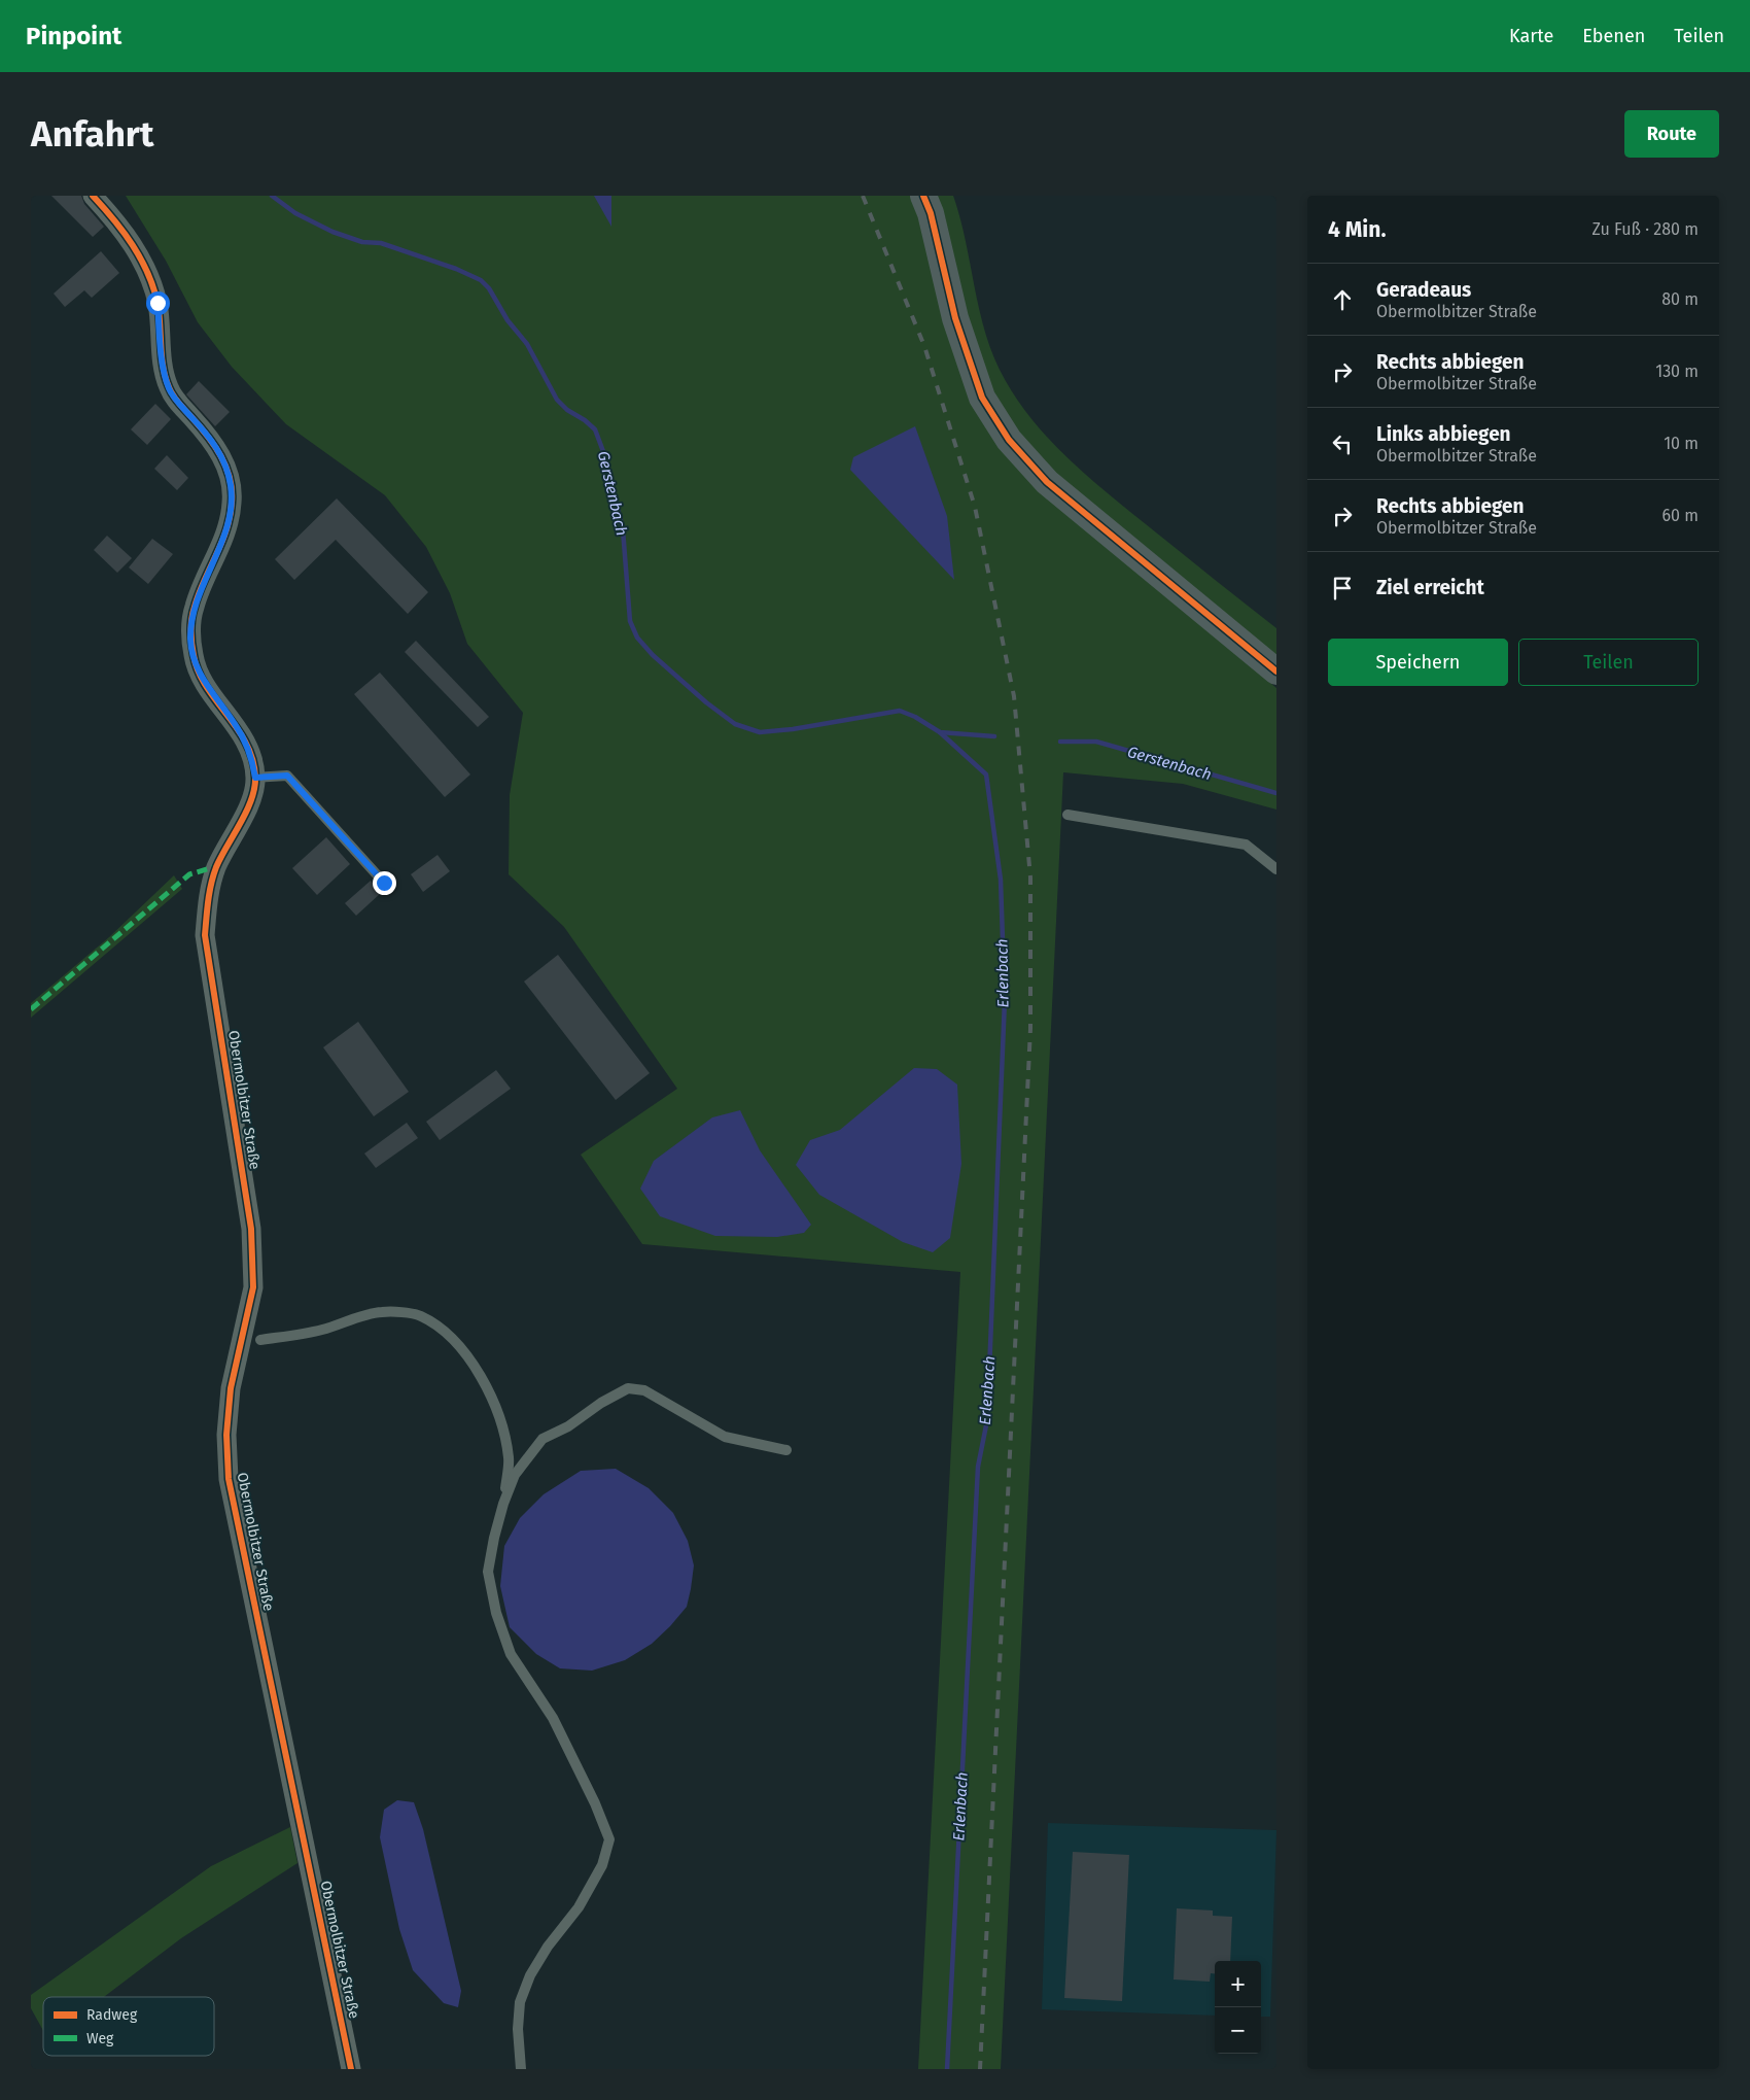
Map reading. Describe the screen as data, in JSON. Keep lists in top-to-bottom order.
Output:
{
  "streets": {
    "street": ["Obermolbitzer Straße"]
  },
  "water": ["Gerstenbach", "Erlenbach"],
  "legend": ["Radweg", "Weg"],
  "page": {
    "header": "Pinpoint",
    "nav": ["Karte", "Ebenen", "Teilen"],
    "buttons": [
      "Route",
      ["Speichern", "Teilen"]
    ],
    "title": "Anfahrt",
    "heading": ["4 Min.", "Zu Fuß · 280 m"],
    "list": [
      ["Geradeaus", "Obermolbitzer Straße", "80 m"],
      ["Rechts abbiegen", "Obermolbitzer Straße", "130 m"],
      ["Links abbiegen", "Obermolbitzer Straße", "10 m"],
      ["Rechts abbiegen", "Obermolbitzer Straße", "60 m"],
      "Ziel erreicht"
    ],
    "map_buttons": ["+", "−"]
  }
}
